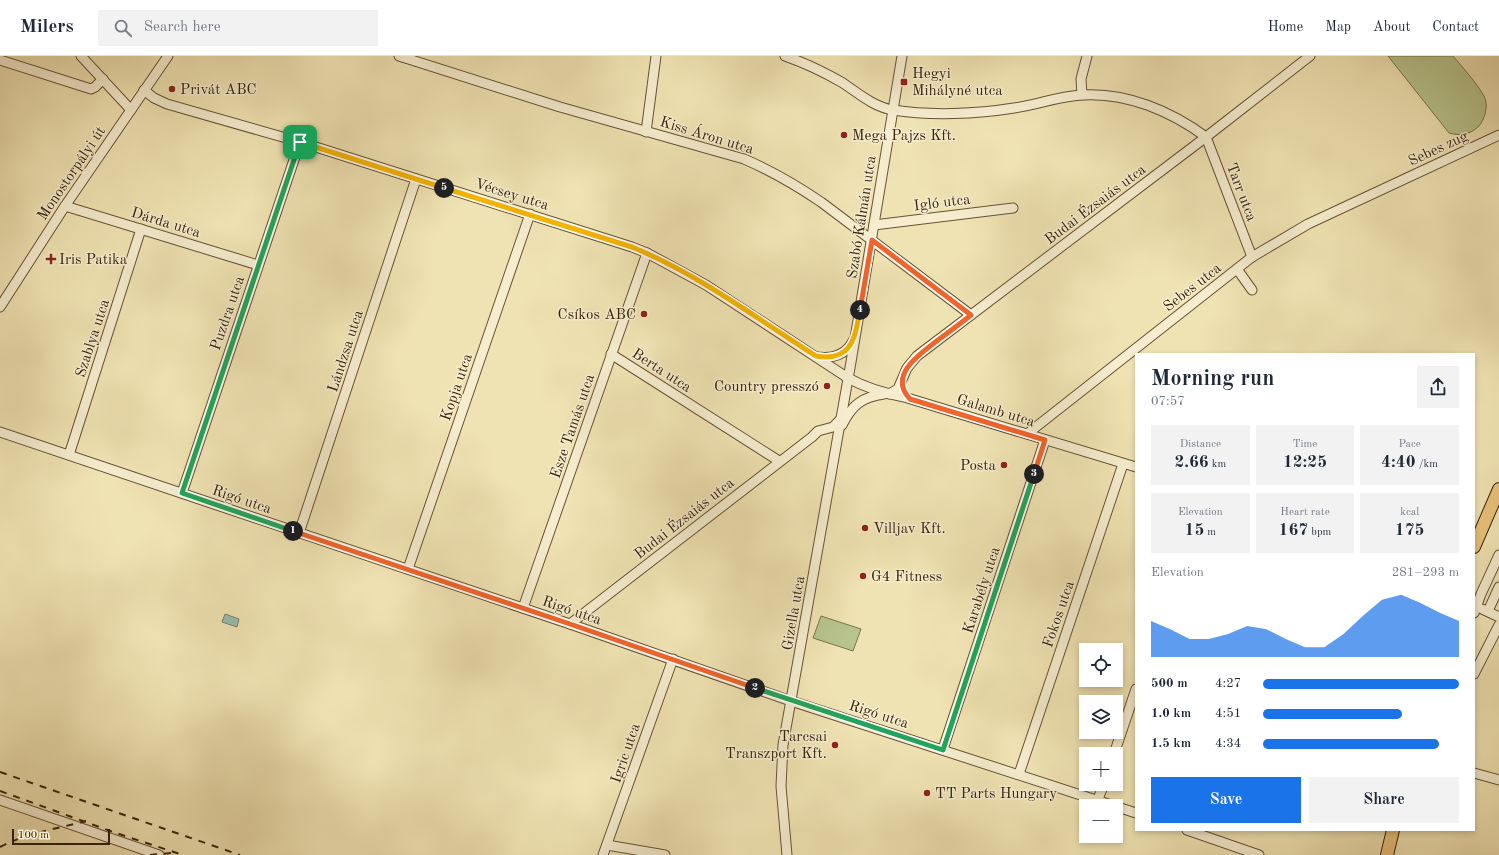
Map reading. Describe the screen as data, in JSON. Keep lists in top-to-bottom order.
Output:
{
  "streets": {
    "street": [
      "Kiss Áron utca",
      "Sebes zug",
      "Monostorpályi út",
      "Tarr utca",
      "Vécsey utca",
      "Igló utca",
      "Budai Ézsaiás utca",
      "Szabó Kálmán utca",
      "Dárda utca",
      "Sebes utca",
      "Puzdra utca",
      "Szablya utca",
      "Lándzsa utca",
      "Berta utca",
      "Kopja utca",
      "Galamb utca",
      "Esze Tamás utca",
      "Rigó utca",
      "Karabély utca",
      "Gizella utca",
      "Fokos utca",
      "Igric utca"
    ]
  },
  "crossings": [
    ["Kiss Áron utca", "Budai Ézsaiás utca"],
    ["Kiss Áron utca", "Szabó Kálmán utca"],
    ["Sebes zug", "Sebes utca"],
    ["Monostorpályi út", "Vécsey utca"],
    ["Monostorpályi út", "Dárda utca"],
    ["Tarr utca", "Budai Ézsaiás utca"],
    ["Tarr utca", "Sebes utca"],
    ["Vécsey utca", "Szabó Kálmán utca"],
    ["Vécsey utca", "Puzdra utca"],
    ["Vécsey utca", "Lándzsa utca"],
    ["Vécsey utca", "Kopja utca"],
    ["Vécsey utca", "Galamb utca"],
    ["Vécsey utca", "Esze Tamás utca"],
    ["Vécsey utca", "Gizella utca"],
    ["Igló utca", "Szabó Kálmán utca"],
    ["Budai Ézsaiás utca", "Berta utca"],
    ["Budai Ézsaiás utca", "Galamb utca"],
    ["Budai Ézsaiás utca", "Rigó utca"],
    ["Budai Ézsaiás utca", "Gizella utca"],
    ["Szabó Kálmán utca", "Galamb utca"],
    ["Szabó Kálmán utca", "Gizella utca"],
    ["Dárda utca", "Puzdra utca"],
    ["Dárda utca", "Szablya utca"],
    ["Sebes utca", "Galamb utca"],
    ["Puzdra utca", "Rigó utca"],
    ["Szablya utca", "Rigó utca"],
    ["Lándzsa utca", "Rigó utca"],
    ["Berta utca", "Esze Tamás utca"],
    ["Kopja utca", "Rigó utca"],
    ["Galamb utca", "Karabély utca"],
    ["Galamb utca", "Gizella utca"],
    ["Galamb utca", "Fokos utca"],
    ["Esze Tamás utca", "Rigó utca"],
    ["Rigó utca", "Karabély utca"],
    ["Rigó utca", "Gizella utca"],
    ["Rigó utca", "Fokos utca"],
    ["Rigó utca", "Igric utca"]
  ],
  "places": {
    "transit": ["Hegyi Mihályné utca"],
    "other": [
      "Privát ABC",
      "Mega Pajzs Kft.",
      "Csíkos ABC",
      "Country presszó",
      "Posta",
      "Villjav Kft.",
      "G4 Fitness",
      "Tarcsai Transzport Kft.",
      "TT Parts Hungary"
    ],
    "health": ["Iris Patika"]
  },
  "scale_bar": "100 m",
  "page": {
    "header": "Milers",
    "search": "Search here",
    "nav": [
      "Home",
      "Map",
      "About",
      "Contact"
    ],
    "pins": [
      "5",
      "4",
      "3",
      "1",
      "2"
    ],
    "heading": ["Morning run", "07:57"],
    "stats": [
      ["Distance", "2.66 km"],
      ["Time", "12:25"],
      ["Pace", "4:40 /km"],
      ["Elevation", "15 m"],
      ["Heart rate", "167 bpm"],
      ["kcal", "175"]
    ],
    "chart": ["Elevation", "281–293 m"],
    "map_buttons": ["+", "−"],
    "list": [
      {
        "name": "500 m",
        "note": "4:27"
      },
      {
        "name": "1.0 km",
        "note": "4:51"
      },
      {
        "name": "1.5 km",
        "note": "4:34"
      }
    ],
    "buttons": ["Save", "Share"],
    "scale": "100 m"
  }
}
